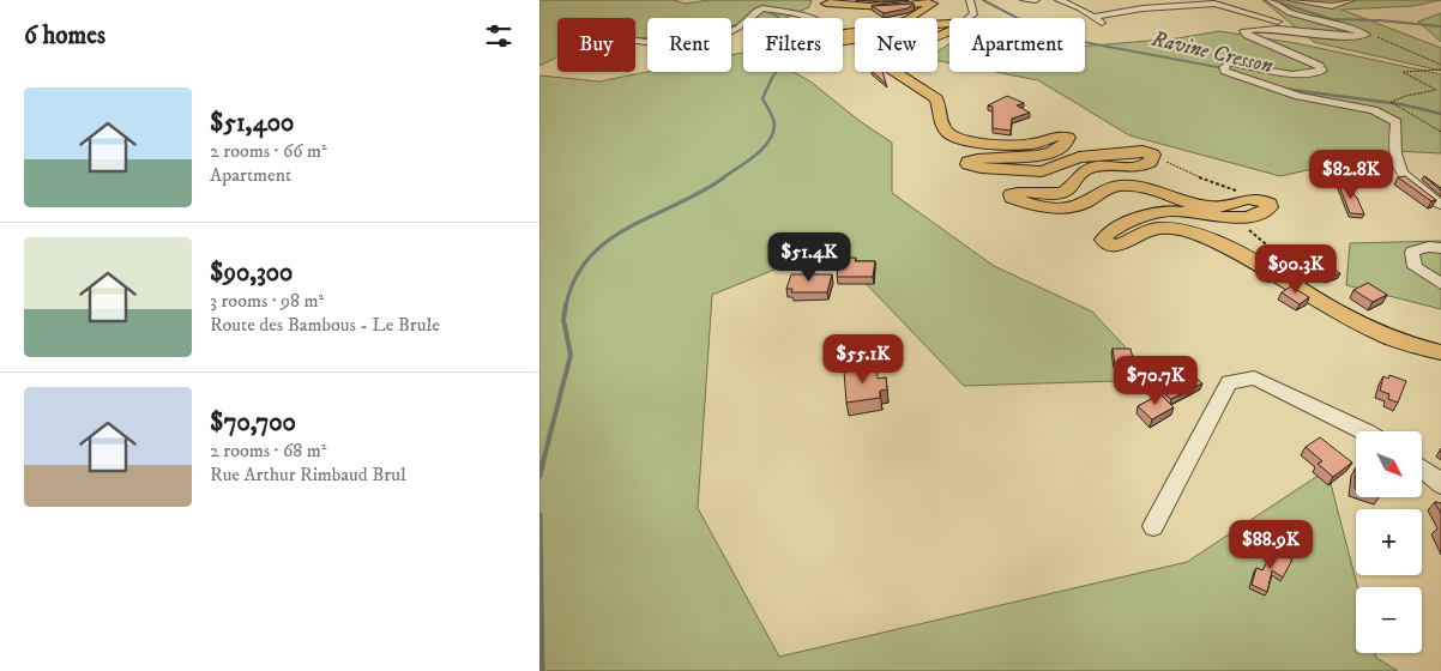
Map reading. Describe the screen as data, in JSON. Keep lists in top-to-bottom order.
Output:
{
  "water": ["Ravine Cresson"],
  "north": "bottom right",
  "page": {
    "heading": "6 homes",
    "chip": [
      "Buy",
      "Rent",
      "Filters",
      "New",
      "Apartment"
    ],
    "list": [
      {
        "name": "$51,400",
        "note": "2 rooms · 66 m² · Apartment"
      },
      {
        "name": "$90,300",
        "note": "3 rooms · 98 m² · Route des Bambous - Le Brule"
      },
      {
        "name": "$70,700",
        "note": "2 rooms · 68 m² · Rue Arthur Rimbaud Brul"
      }
    ],
    "price": [
      "$82.8K",
      "$51.4K",
      "$90.3K",
      "$55.1K",
      "$70.7K",
      "$88.9K"
    ],
    "map_buttons": ["+", "−"]
  }
}
